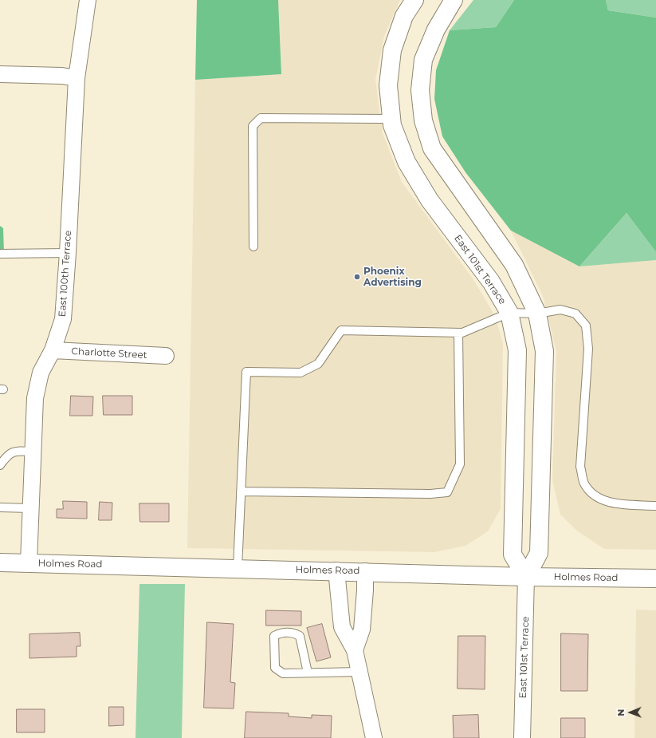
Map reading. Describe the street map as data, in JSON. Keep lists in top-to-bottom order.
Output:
{
  "streets": {
    "street": [
      "East 101st Terrace",
      "East 100th Terrace",
      "Charlotte Street",
      "Holmes Road"
    ]
  },
  "crossings": [
    ["East 101st Terrace", "Holmes Road"],
    ["East 100th Terrace", "Charlotte Street"],
    ["East 100th Terrace", "Holmes Road"]
  ],
  "places": ["Phoenix Advertising"],
  "north": "left"
}
